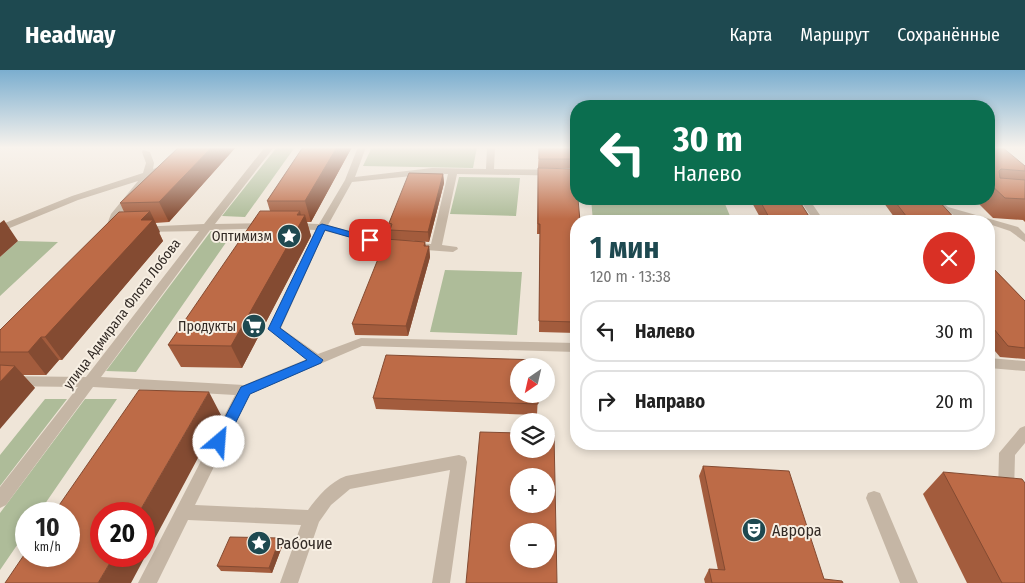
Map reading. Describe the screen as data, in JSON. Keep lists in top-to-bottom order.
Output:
{
  "streets": {
    "street": ["улица Адмирала Флота Лобова"]
  },
  "places": {
    "place": ["Оптимизм", "Рабочие"],
    "supermarket": ["Продукты"],
    "theatre": ["Аврора"]
  },
  "north": "bottom left",
  "page": {
    "header": "Headway",
    "nav": ["Карта", "Маршрут", "Сохранённые"],
    "turn": ["30 m", "Налево"],
    "heading": ["1 мин", "120 m · 13:38"],
    "list": [
      {
        "name": "Налево",
        "value": "30 m"
      },
      {
        "name": "Направо",
        "value": "20 m"
      }
    ],
    "map_buttons": ["+", "−"],
    "speed": "10 km/h",
    "limit": "20"
  }
}
